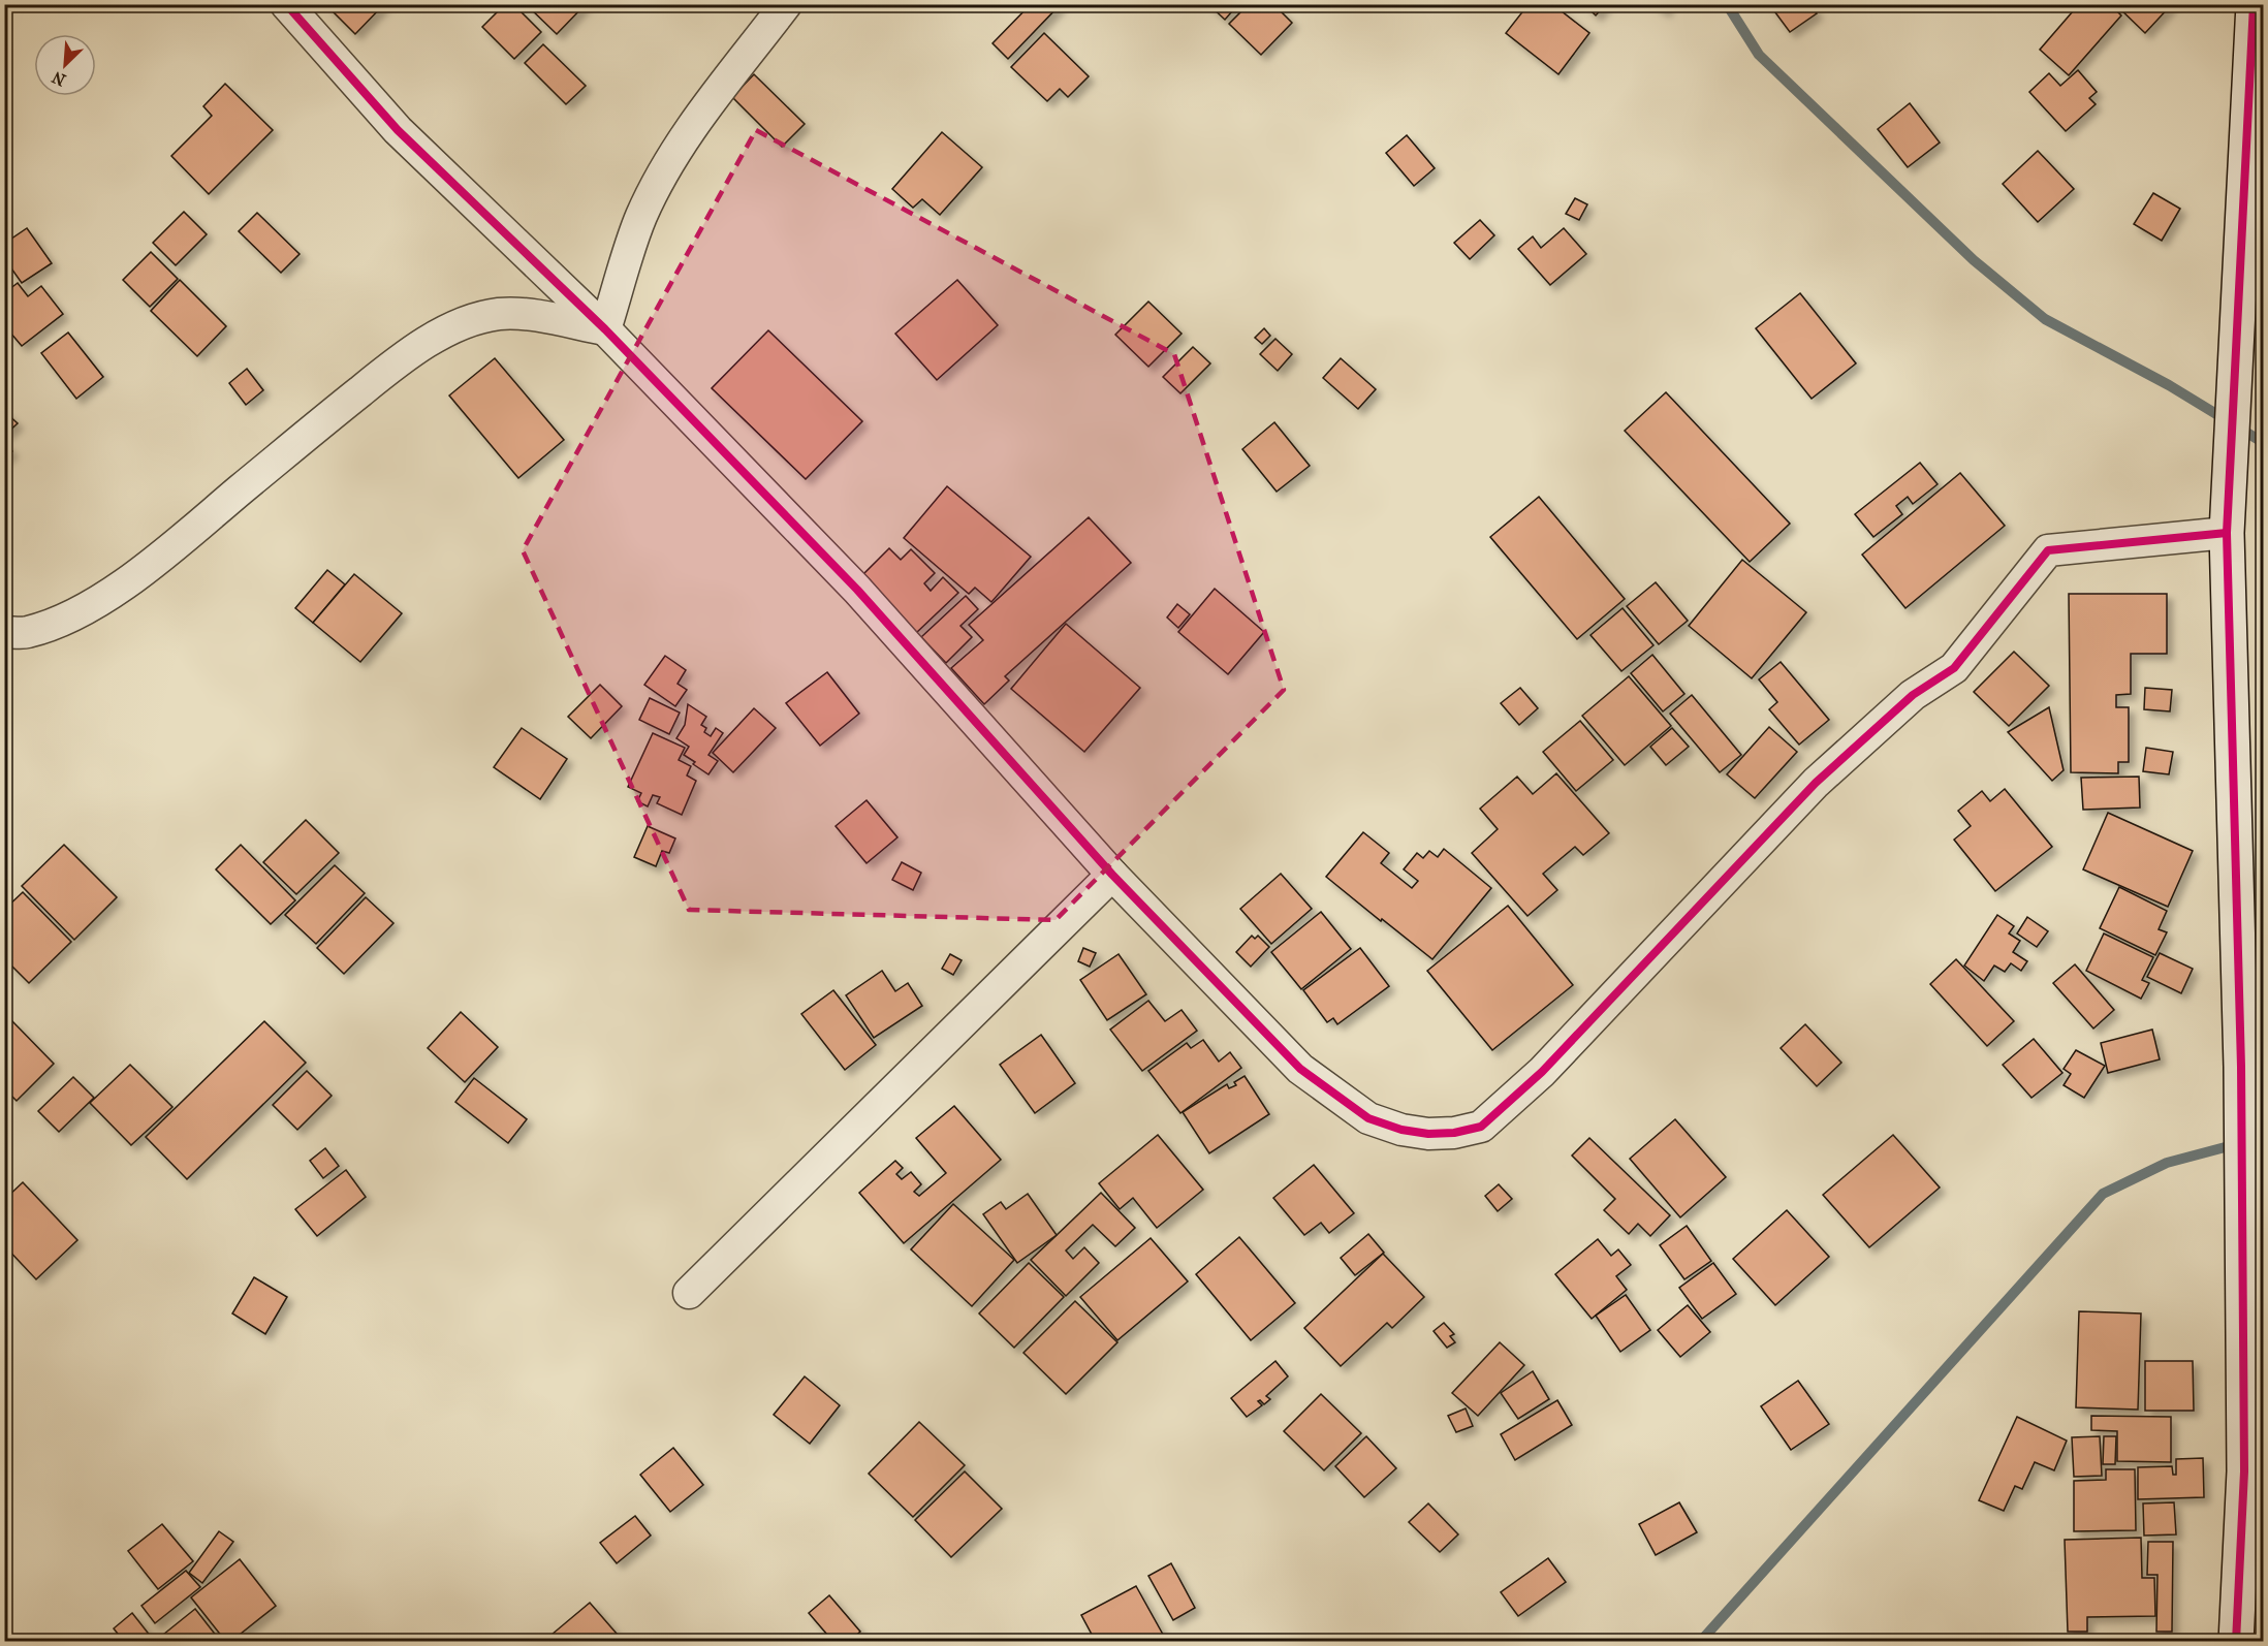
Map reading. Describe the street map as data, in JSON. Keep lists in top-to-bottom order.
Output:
{
  "north": "bottom left"
}
